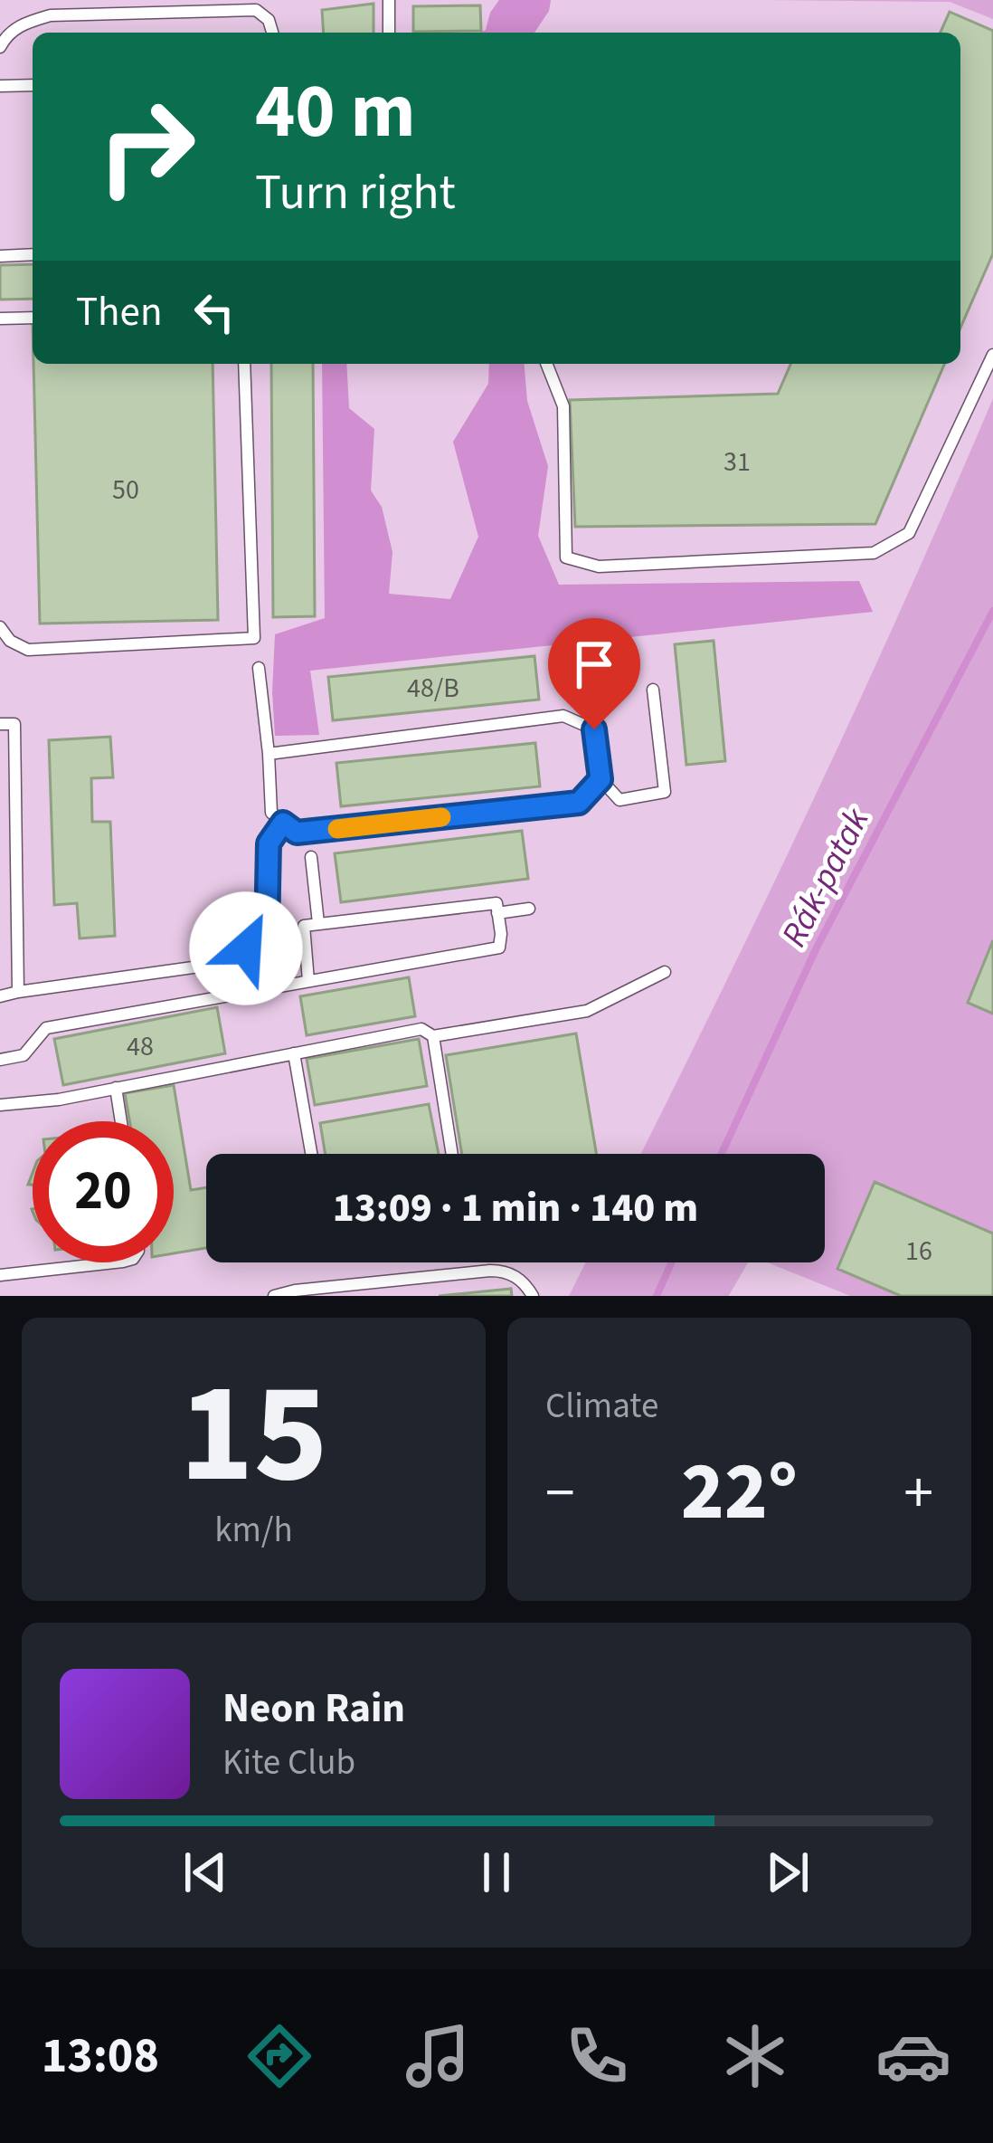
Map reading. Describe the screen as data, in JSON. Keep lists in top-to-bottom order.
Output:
{
  "water": ["Rák-patak"],
  "house_numbers": [
    "31",
    "50",
    "48/B",
    "48",
    "16"
  ],
  "page": {
    "turn": ["40 m", "Turn right"],
    "then": "Then",
    "limit": "20",
    "trip": "13:09 · 1 min · 140 m",
    "tile": [
      ["15", "km/h"],
      "Climate"
    ],
    "heat": ["−", "22°", "+"],
    "song": ["Neon Rain", "Kite Club"],
    "tabs": "13:08"
  }
}
